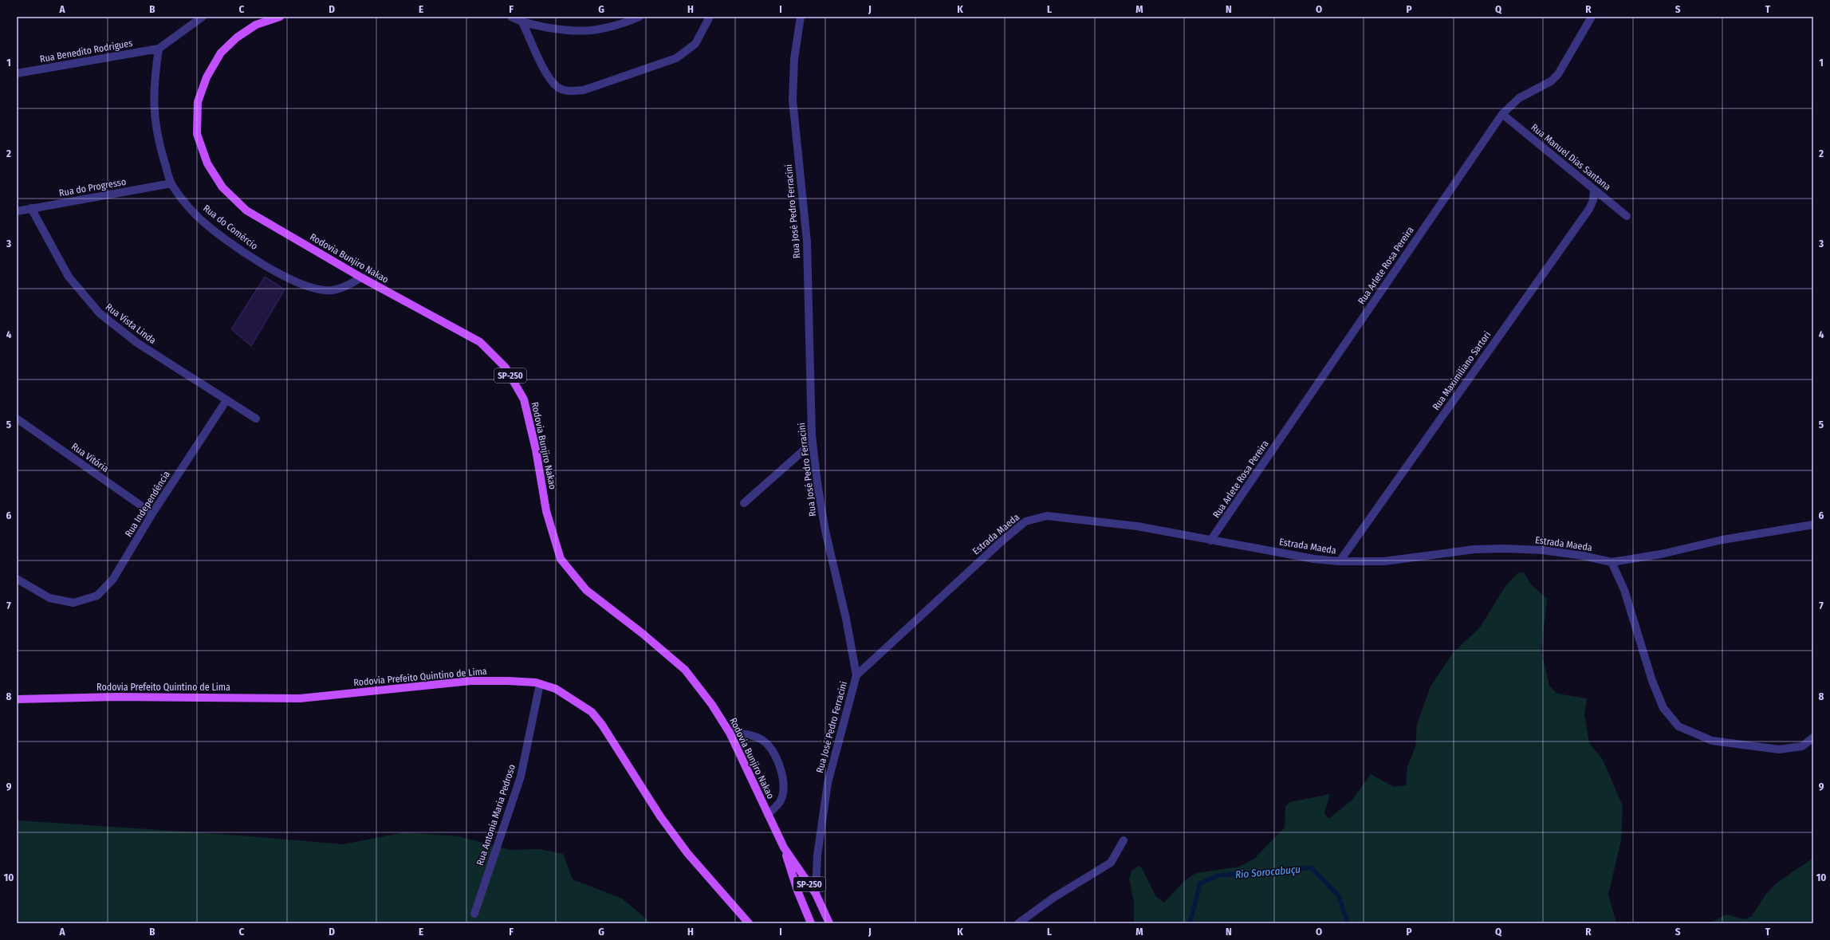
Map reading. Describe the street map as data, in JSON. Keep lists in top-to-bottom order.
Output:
{
  "streets": {
    "main road": ["Rodovia Bunjiro Nakao", "SP-250", "Rodovia Prefeito Quintino de Lima"],
    "street": [
      "Rua Benedito Rodrigues",
      "Rua Manuel Dias Santana",
      "Rua do Progresso",
      "Rua José Pedro Ferracini",
      "Rua do Comércio",
      "Rua Arlete Rosa Pereira",
      "Rua Vista Linda",
      "Rua Maximiliano Sartori",
      "Rua Vitória",
      "Rua Independência",
      "Estrada Maeda",
      "Rua Antonia Maria Pedroso"
    ]
  },
  "crossings": [
    ["Rua Benedito Rodrigues", "Rua do Comércio"],
    ["Rua Manuel Dias Santana", "Rua Arlete Rosa Pereira"],
    ["Rua Manuel Dias Santana", "Rua Maximiliano Sartori"],
    ["Rua do Progresso", "Rua do Comércio"],
    ["Rua do Progresso", "Rua Vista Linda"],
    ["Rua José Pedro Ferracini", "Rodovia Bunjiro Nakao"],
    ["Rua José Pedro Ferracini", "Estrada Maeda"],
    ["Rua do Comércio", "Rodovia Bunjiro Nakao"],
    ["Rua Arlete Rosa Pereira", "Estrada Maeda"],
    ["Rua Vista Linda", "Rua Independência"],
    ["Rua Maximiliano Sartori", "Estrada Maeda"],
    ["Rua Vitória", "Rua Independência"],
    ["Rodovia Prefeito Quintino de Lima", "Rua Antonia Maria Pedroso"]
  ],
  "water": ["Rio Sorocabuçu"],
  "grid": {
    "columns": [
      "A",
      "B",
      "C",
      "D",
      "E",
      "F",
      "G",
      "H",
      "I",
      "J",
      "K",
      "L",
      "M",
      "N",
      "O",
      "P",
      "Q",
      "R",
      "S",
      "T"
    ],
    "rows": [
      "1",
      "2",
      "3",
      "4",
      "5",
      "6",
      "7",
      "8",
      "9",
      "10"
    ]
  }
}
